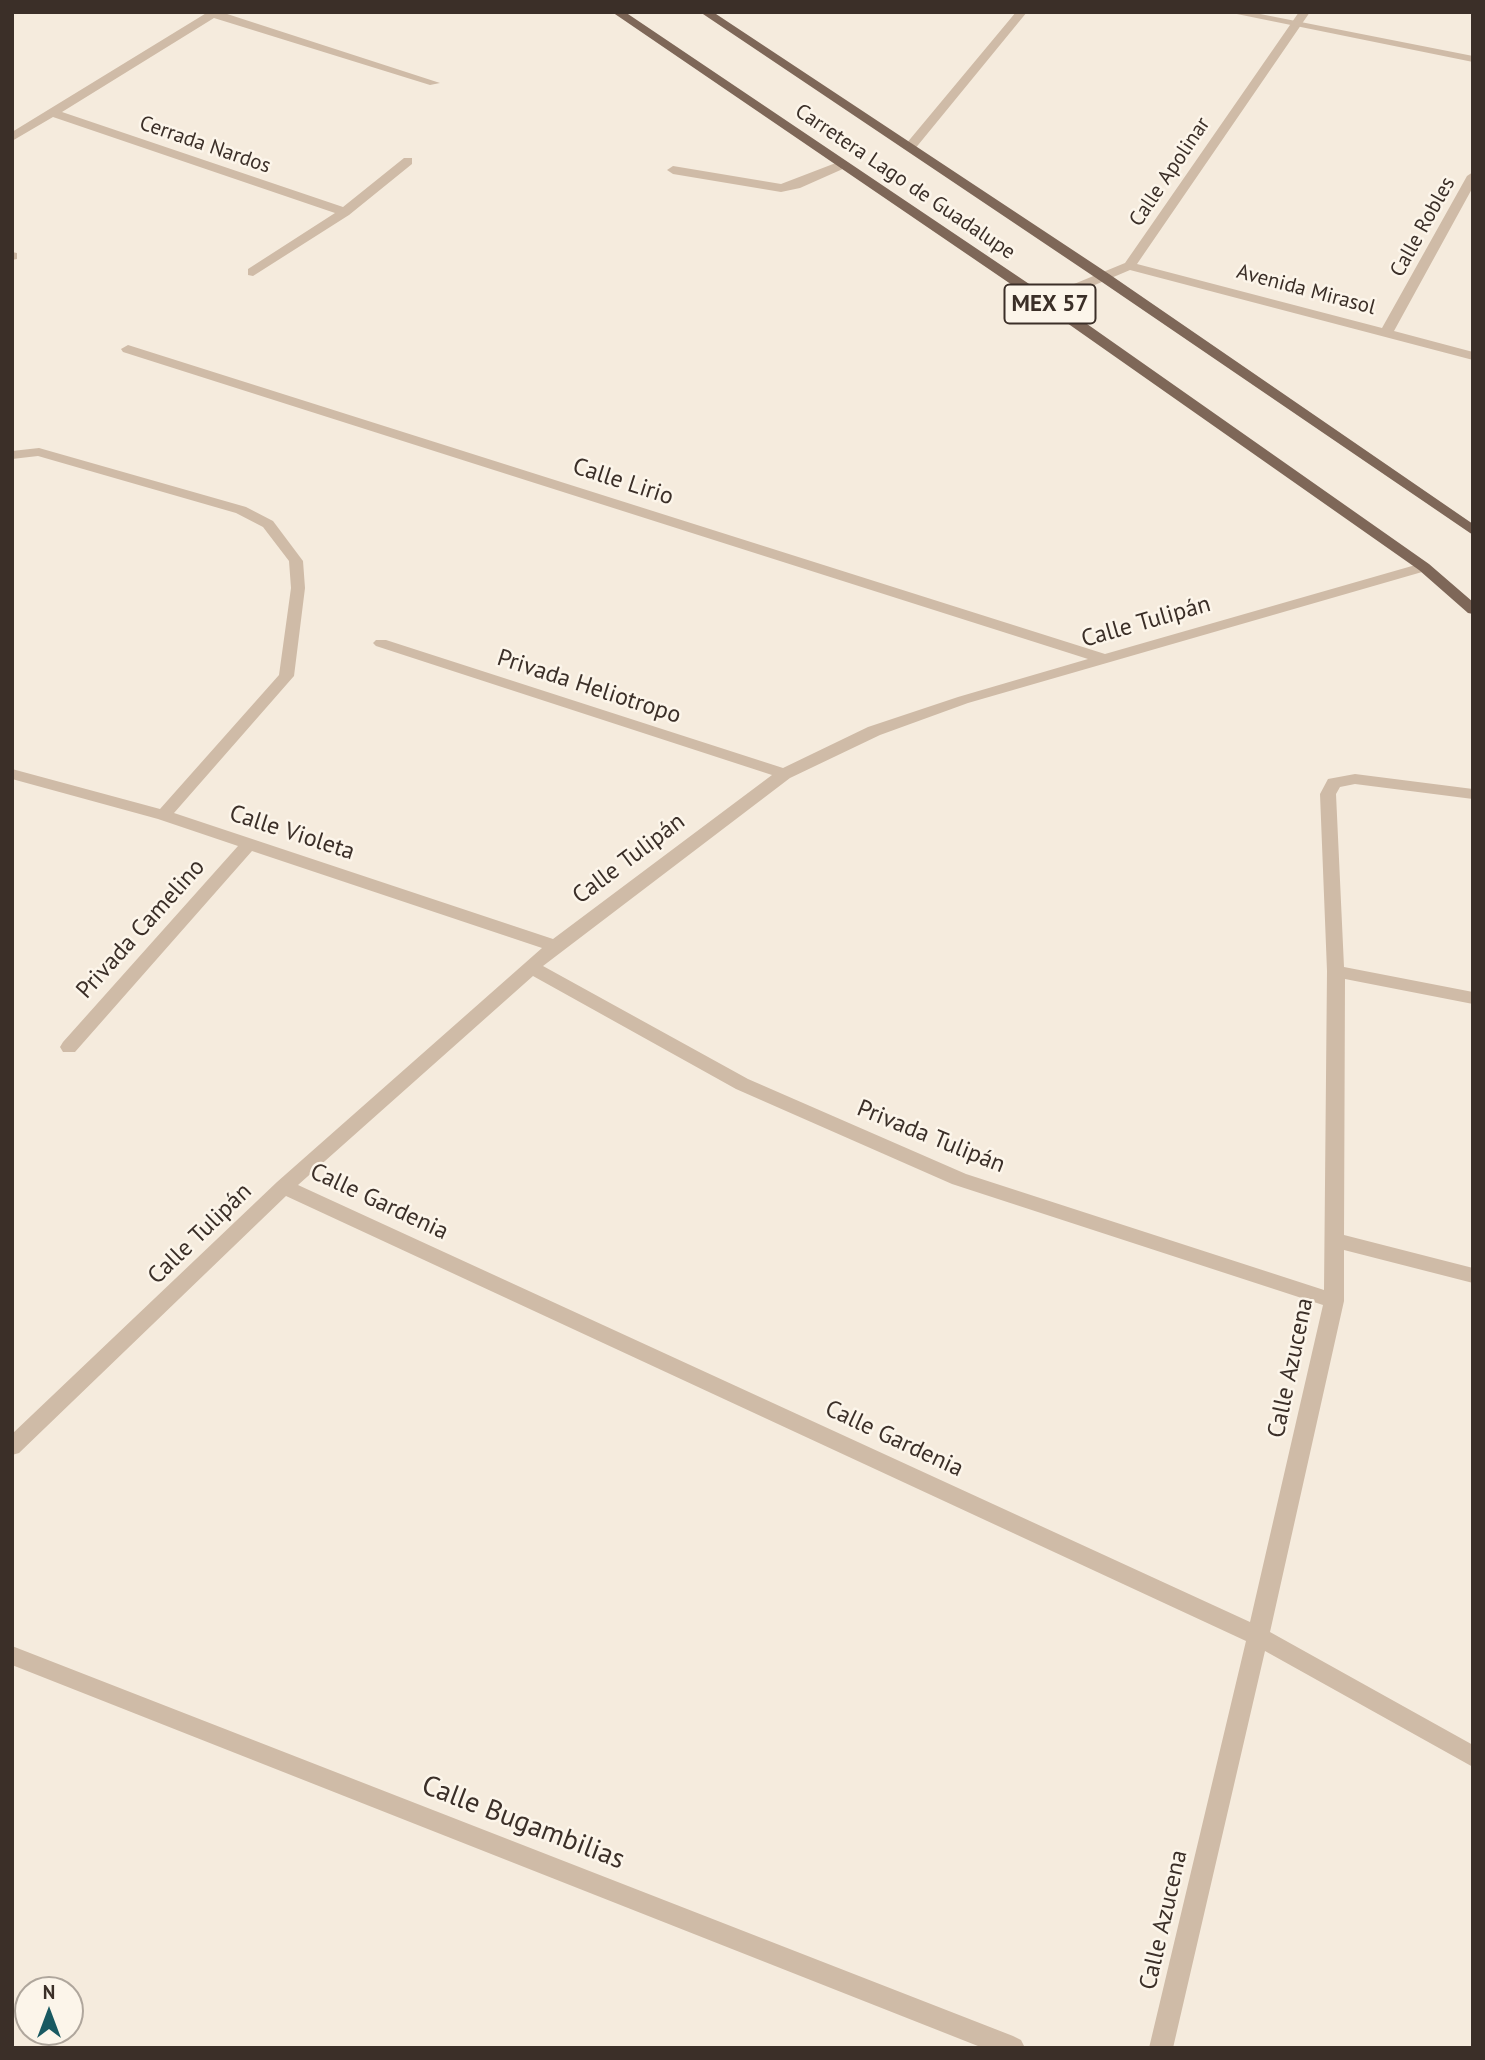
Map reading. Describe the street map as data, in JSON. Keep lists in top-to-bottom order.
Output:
{
  "streets": {
    "main road": ["Carretera Lago de Guadalupe", "MEX 57"],
    "street": [
      "Cerrada Nardos",
      "Calle Apolinar",
      "Calle Robles",
      "Avenida Mirasol",
      "Calle Lirio",
      "Calle Tulipán",
      "Privada Heliotropo",
      "Calle Violeta",
      "Privada Camelino",
      "Privada Tulipán",
      "Calle Gardenia",
      "Calle Azucena",
      "Calle Bugambilias"
    ]
  },
  "crossings": [
    ["Calle Apolinar", "Avenida Mirasol"],
    ["Carretera Lago de Guadalupe", "Calle Tulipán"],
    ["Calle Robles", "Avenida Mirasol"],
    ["Calle Lirio", "Calle Tulipán"],
    ["Calle Tulipán", "Privada Heliotropo"],
    ["Calle Tulipán", "Calle Violeta"],
    ["Calle Tulipán", "Privada Tulipán"],
    ["Calle Tulipán", "Calle Gardenia"],
    ["Calle Violeta", "Privada Camelino"],
    ["Privada Tulipán", "Calle Azucena"],
    ["Calle Gardenia", "Calle Azucena"]
  ],
  "north": "top"
}
